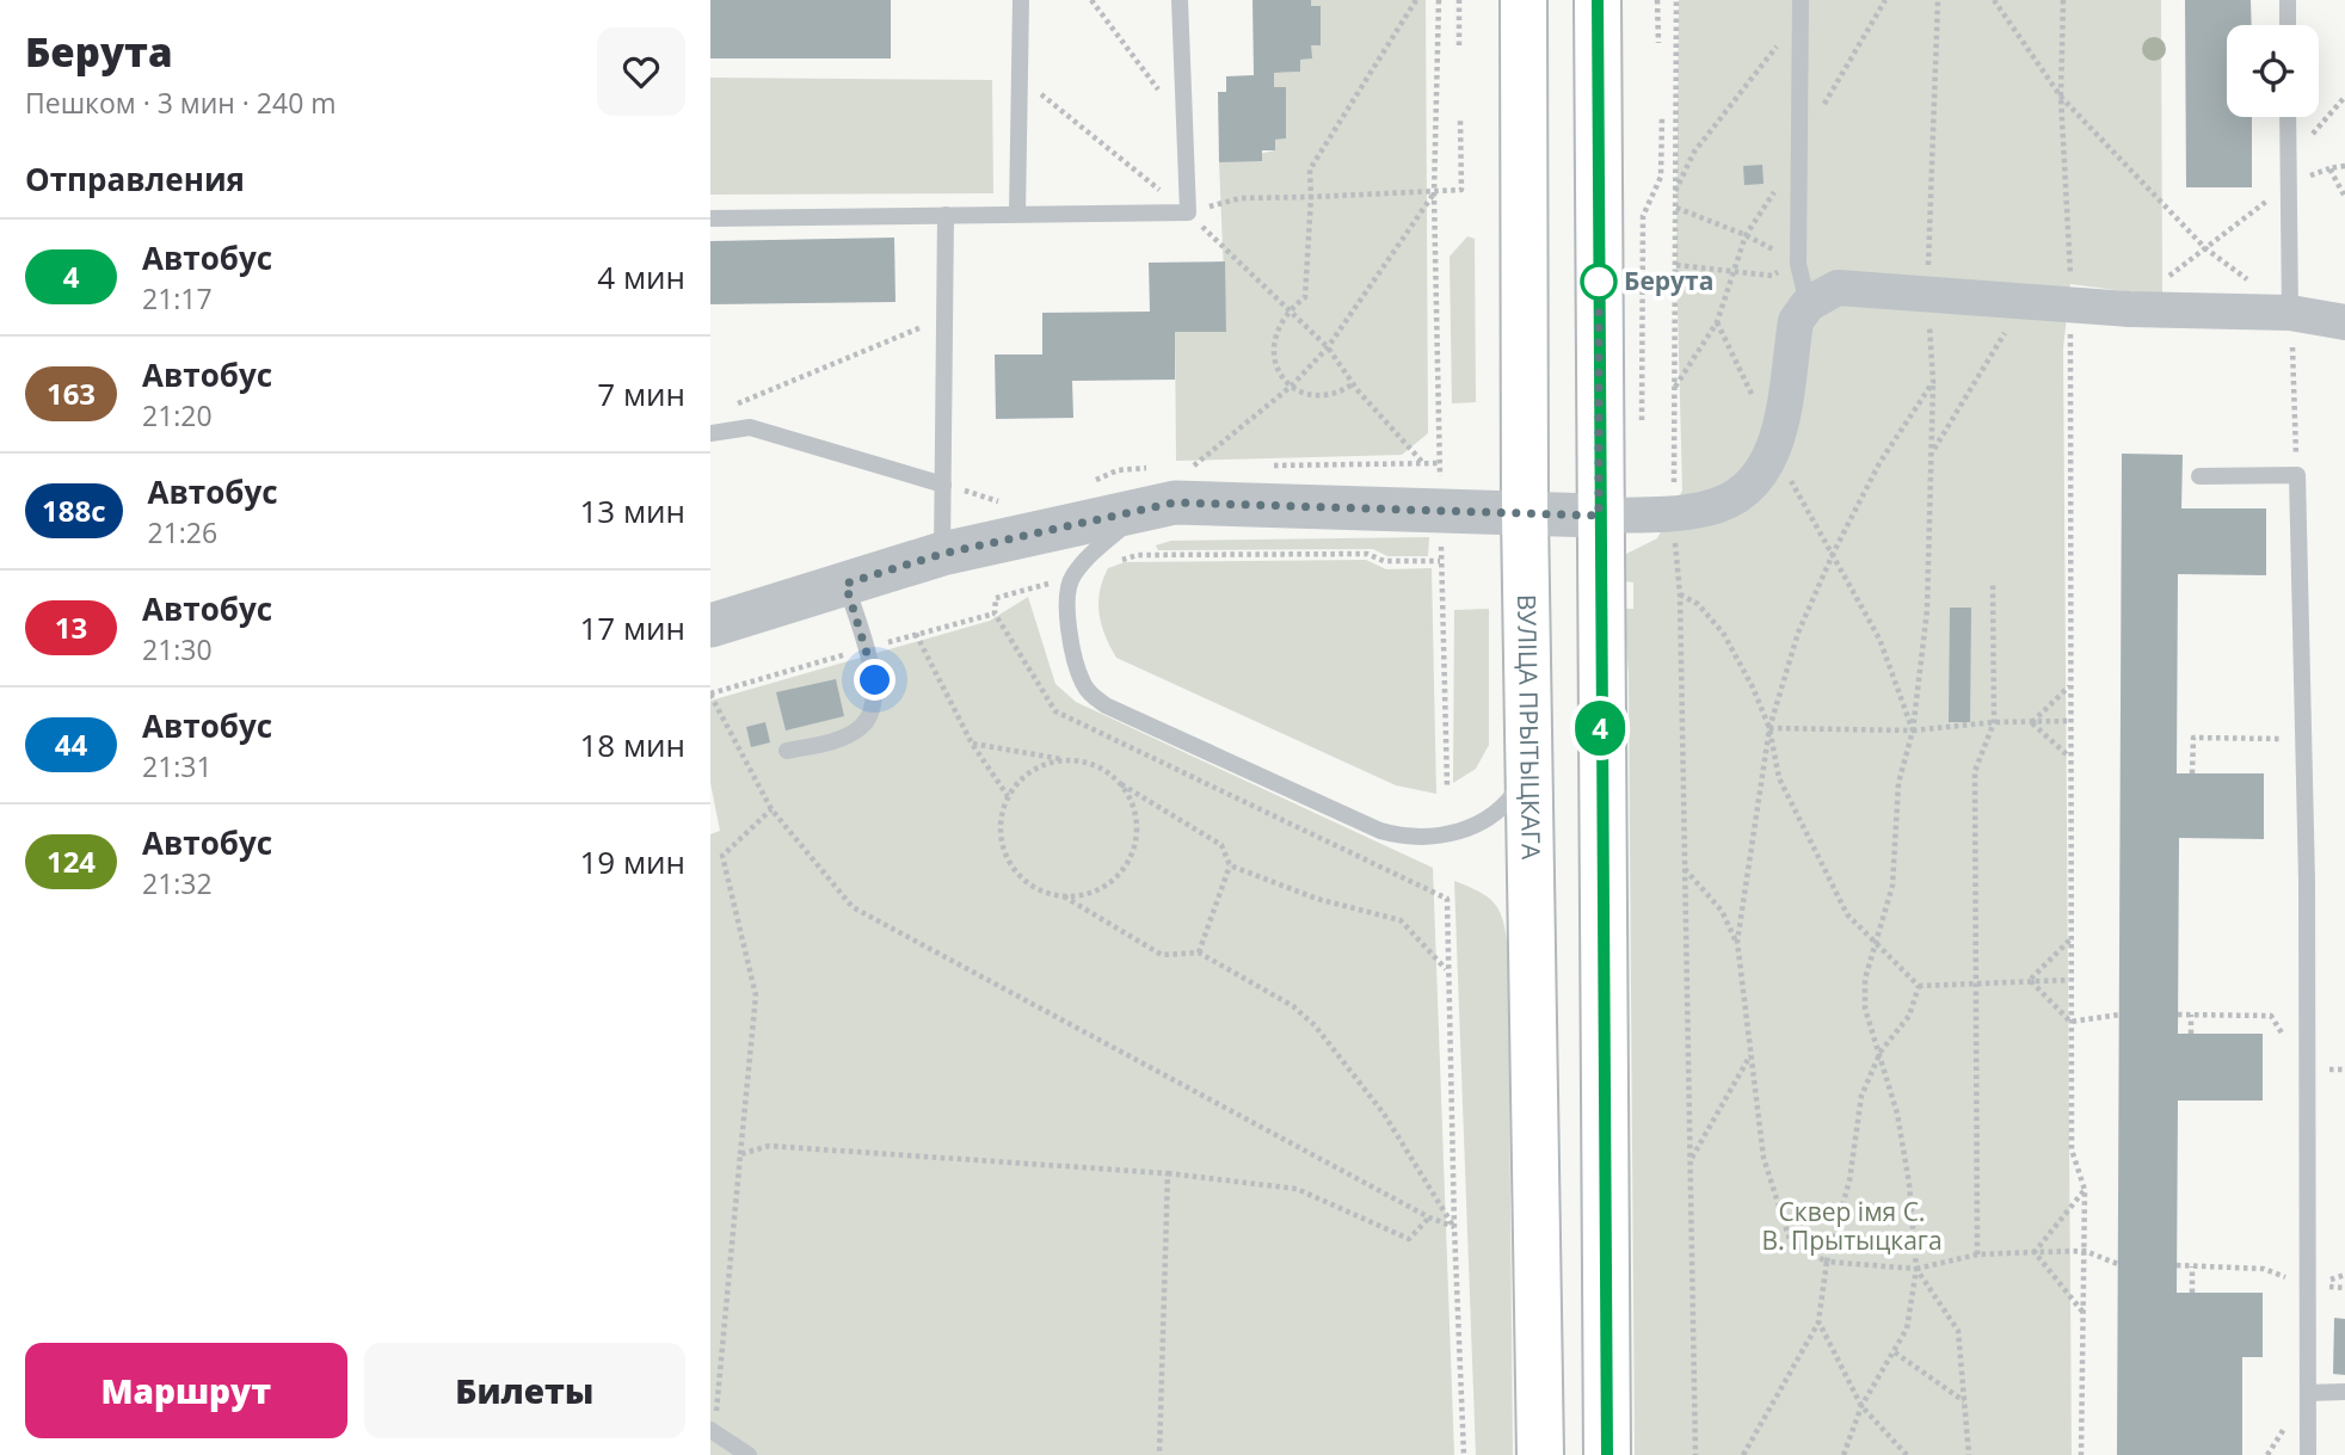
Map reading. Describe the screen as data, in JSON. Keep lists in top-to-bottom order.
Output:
{
  "streets": {
    "main road": ["ВУЛІЦА ПРЫТЫЦКАГА"]
  },
  "parks": ["Сквер імя С. В. Прытыцкага"],
  "places": ["Берута"],
  "lines": ["bus line 4"],
  "page": {
    "heading": [
      ["Берута", "Пешком · 3 мин · 240 m"],
      "Отправления"
    ],
    "on_map": "4",
    "list": [
      {
        "mark": "4",
        "name": "Автобус",
        "note": "21:17",
        "value": "4 мин"
      },
      {
        "mark": "163",
        "name": "Автобус",
        "note": "21:20",
        "value": "7 мин"
      },
      {
        "mark": "188с",
        "name": "Автобус",
        "note": "21:26",
        "value": "13 мин"
      },
      {
        "mark": "13",
        "name": "Автобус",
        "note": "21:30",
        "value": "17 мин"
      },
      {
        "mark": "44",
        "name": "Автобус",
        "note": "21:31",
        "value": "18 мин"
      },
      {
        "mark": "124",
        "name": "Автобус",
        "note": "21:32",
        "value": "19 мин"
      }
    ],
    "buttons": ["Маршрут", "Билеты"]
  }
}
